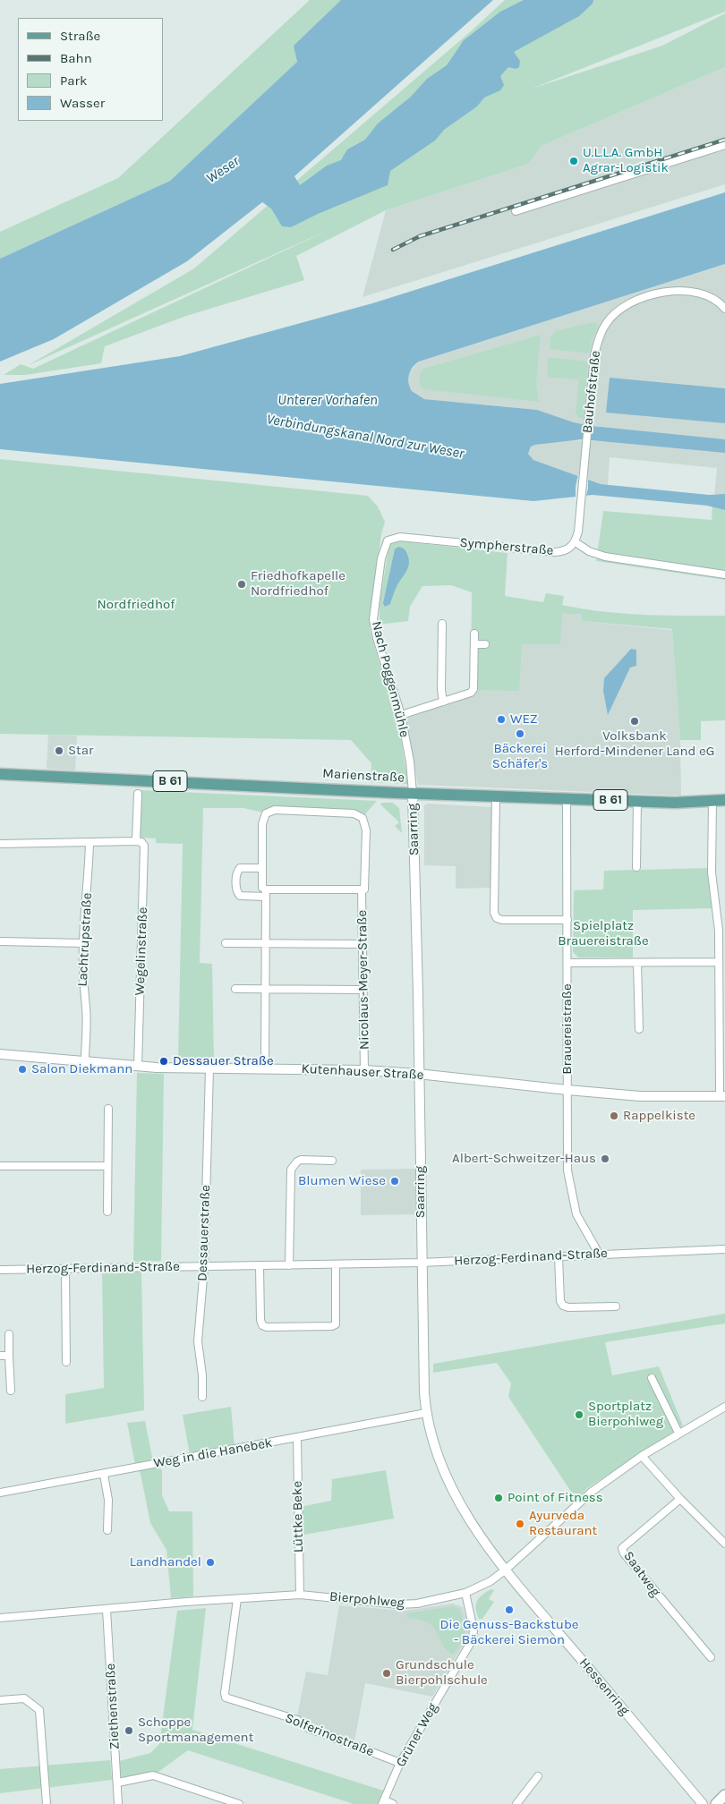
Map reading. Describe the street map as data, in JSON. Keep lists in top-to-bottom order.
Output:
{
  "streets": {
    "main road": ["Marienstraße", "B 61"],
    "street": [
      "Bauhofstraße",
      "Sympherstraße",
      "Nach Poggenmühle",
      "Saarring",
      "Lachtrupstraße",
      "Wegelinstraße",
      "Nicolaus-Meyer-Straße",
      "Brauereistraße",
      "Kutenhauser Straße",
      "Dessauerstraße",
      "Herzog-Ferdinand-Straße",
      "Weg in die Hanebek",
      "Lüttke Beke",
      "Saatweg",
      "Bierpohlweg",
      "Hessenring",
      "Ziethenstraße",
      "Solferinostraße",
      "Grüner Weg"
    ]
  },
  "crossings": [
    ["Bauhofstraße", "Sympherstraße"],
    ["Sympherstraße", "Nach Poggenmühle"],
    ["Nach Poggenmühle", "Marienstraße"],
    ["Nach Poggenmühle", "Saarring"],
    ["Marienstraße", "Saarring"],
    ["Marienstraße", "Brauereistraße"],
    ["Saarring", "Kutenhauser Straße"],
    ["Saarring", "Herzog-Ferdinand-Straße"],
    ["Saarring", "Weg in die Hanebek"],
    ["Saarring", "Bierpohlweg"],
    ["Saarring", "Hessenring"],
    ["Lachtrupstraße", "Kutenhauser Straße"],
    ["Wegelinstraße", "Kutenhauser Straße"],
    ["Nicolaus-Meyer-Straße", "Kutenhauser Straße"],
    ["Brauereistraße", "Kutenhauser Straße"],
    ["Brauereistraße", "Herzog-Ferdinand-Straße"],
    ["Kutenhauser Straße", "Dessauerstraße"],
    ["Dessauerstraße", "Herzog-Ferdinand-Straße"],
    ["Weg in die Hanebek", "Lüttke Beke"],
    ["Lüttke Beke", "Bierpohlweg"],
    ["Bierpohlweg", "Hessenring"],
    ["Bierpohlweg", "Ziethenstraße"],
    ["Bierpohlweg", "Solferinostraße"],
    ["Bierpohlweg", "Grüner Weg"],
    ["Solferinostraße", "Grüner Weg"]
  ],
  "water": ["Weser", "Unterer Vorhafen", "Verbindungskanal Nord zur Weser"],
  "parks": ["Nordfriedhof", "Spielplatz Brauereistraße"],
  "places": [
    "U.L.L.A. GmbH Agrar-Logistik",
    "Friedhofkapelle Nordfriedhof",
    "WEZ",
    "Volksbank Herford-Mindener Land eG",
    "Bäckerei Schäfer's",
    "Star",
    "Dessauer Straße",
    "Salon Diekmann",
    "Rappelkiste",
    "Albert-Schweitzer-Haus",
    "Blumen Wiese",
    "Sportplatz Bierpohlweg",
    "Point of Fitness",
    "Ayurveda Restaurant",
    "Landhandel",
    "Die Genuss-Backstube - Bäckerei Siemon",
    "Grundschule Bierpohlschule",
    "Schoppe Sportmanagement"
  ],
  "legend": [
    "Straße",
    "Bahn",
    "Park",
    "Wasser"
  ]
}
